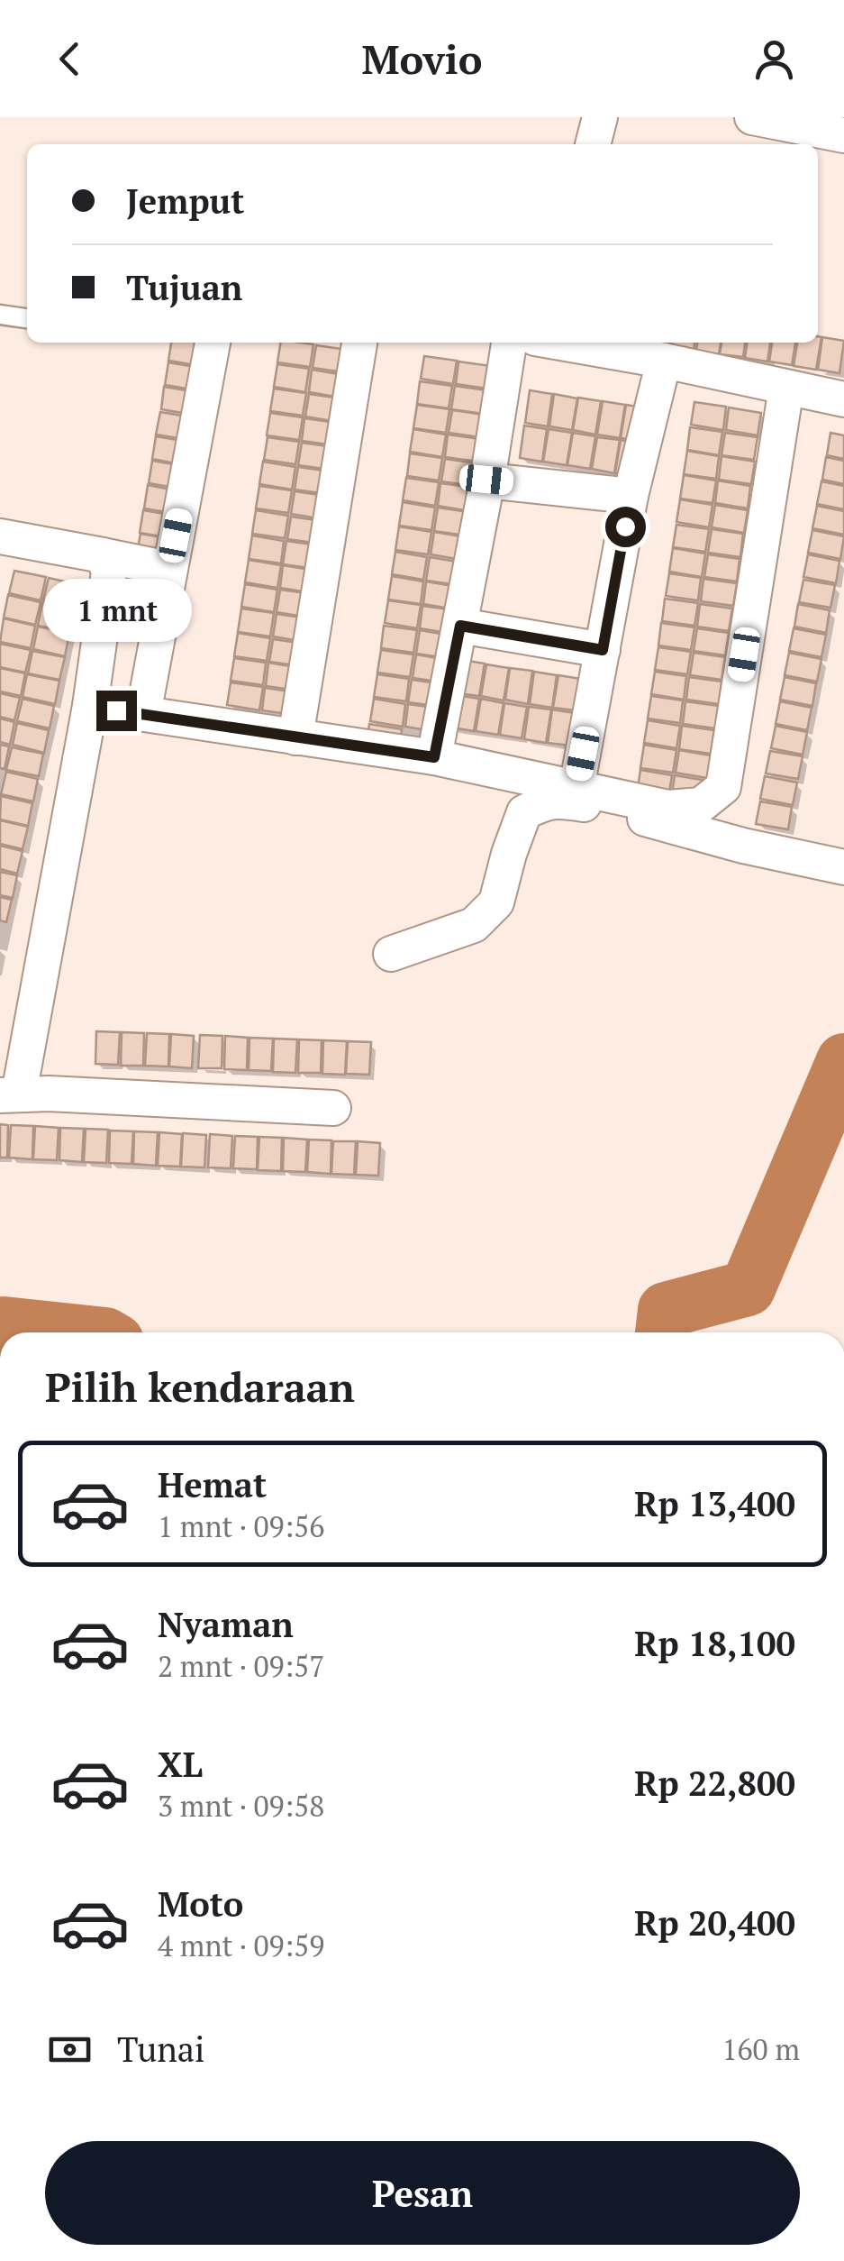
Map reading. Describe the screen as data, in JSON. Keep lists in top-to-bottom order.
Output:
{
  "page": {
    "header": "Movio",
    "banner": ["Jemput", "Tujuan"],
    "bubble": "1 mnt",
    "heading": "Pilih kendaraan",
    "list": [
      {
        "name": "Hemat",
        "note": "1 mnt · 09:56",
        "value": "Rp 13,400"
      },
      {
        "name": "Nyaman",
        "note": "2 mnt · 09:57",
        "value": "Rp 18,100"
      },
      {
        "name": "XL",
        "note": "3 mnt · 09:58",
        "value": "Rp 22,800"
      },
      {
        "name": "Moto",
        "note": "4 mnt · 09:59",
        "value": "Rp 20,400"
      }
    ],
    "pay": ["Tunai", "160 m"],
    "buttons": "Pesan"
  }
}
